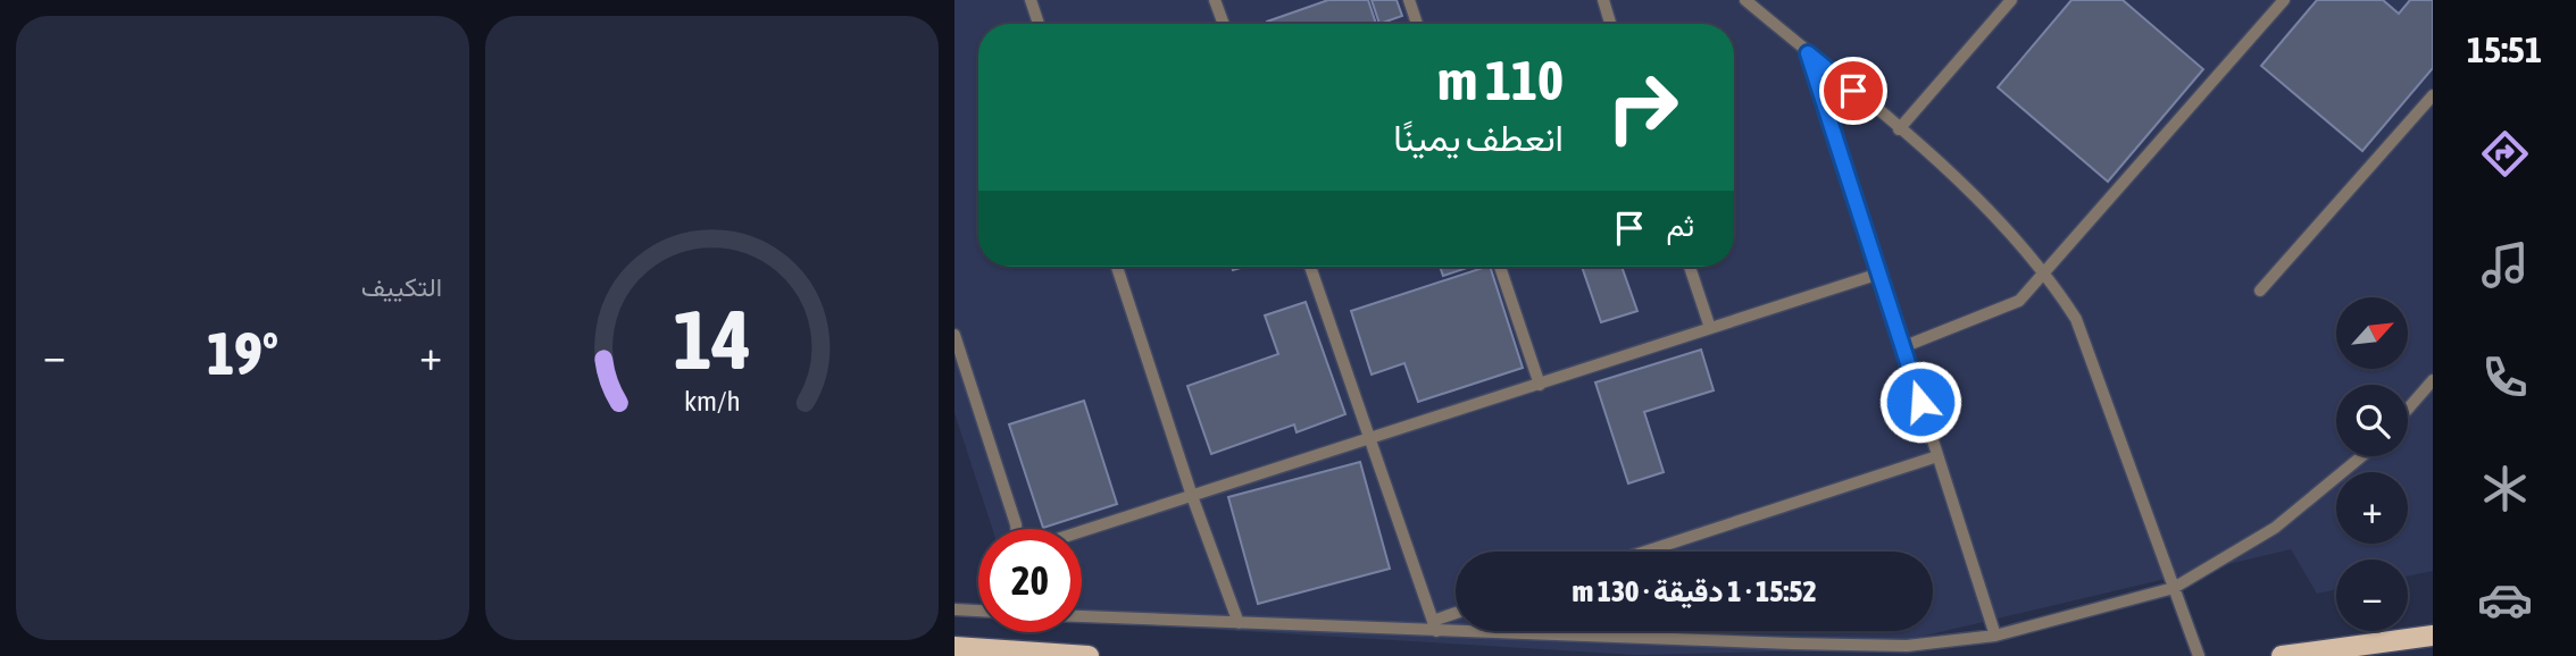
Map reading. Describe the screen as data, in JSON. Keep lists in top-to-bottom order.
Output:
{
  "north": "top right",
  "page": {
    "tabs": "15:51",
    "tile": "التكييف",
    "turn": ["110 m", "انعطف يمينًا"],
    "then": "ثم",
    "map_buttons": ["+", "−"],
    "heat": ["−", "19°", "+"],
    "limit": "20",
    "trip": "15:52 · 1 دقيقة · 130 m",
    "gauge": ["14", "km/h"]
  }
}
